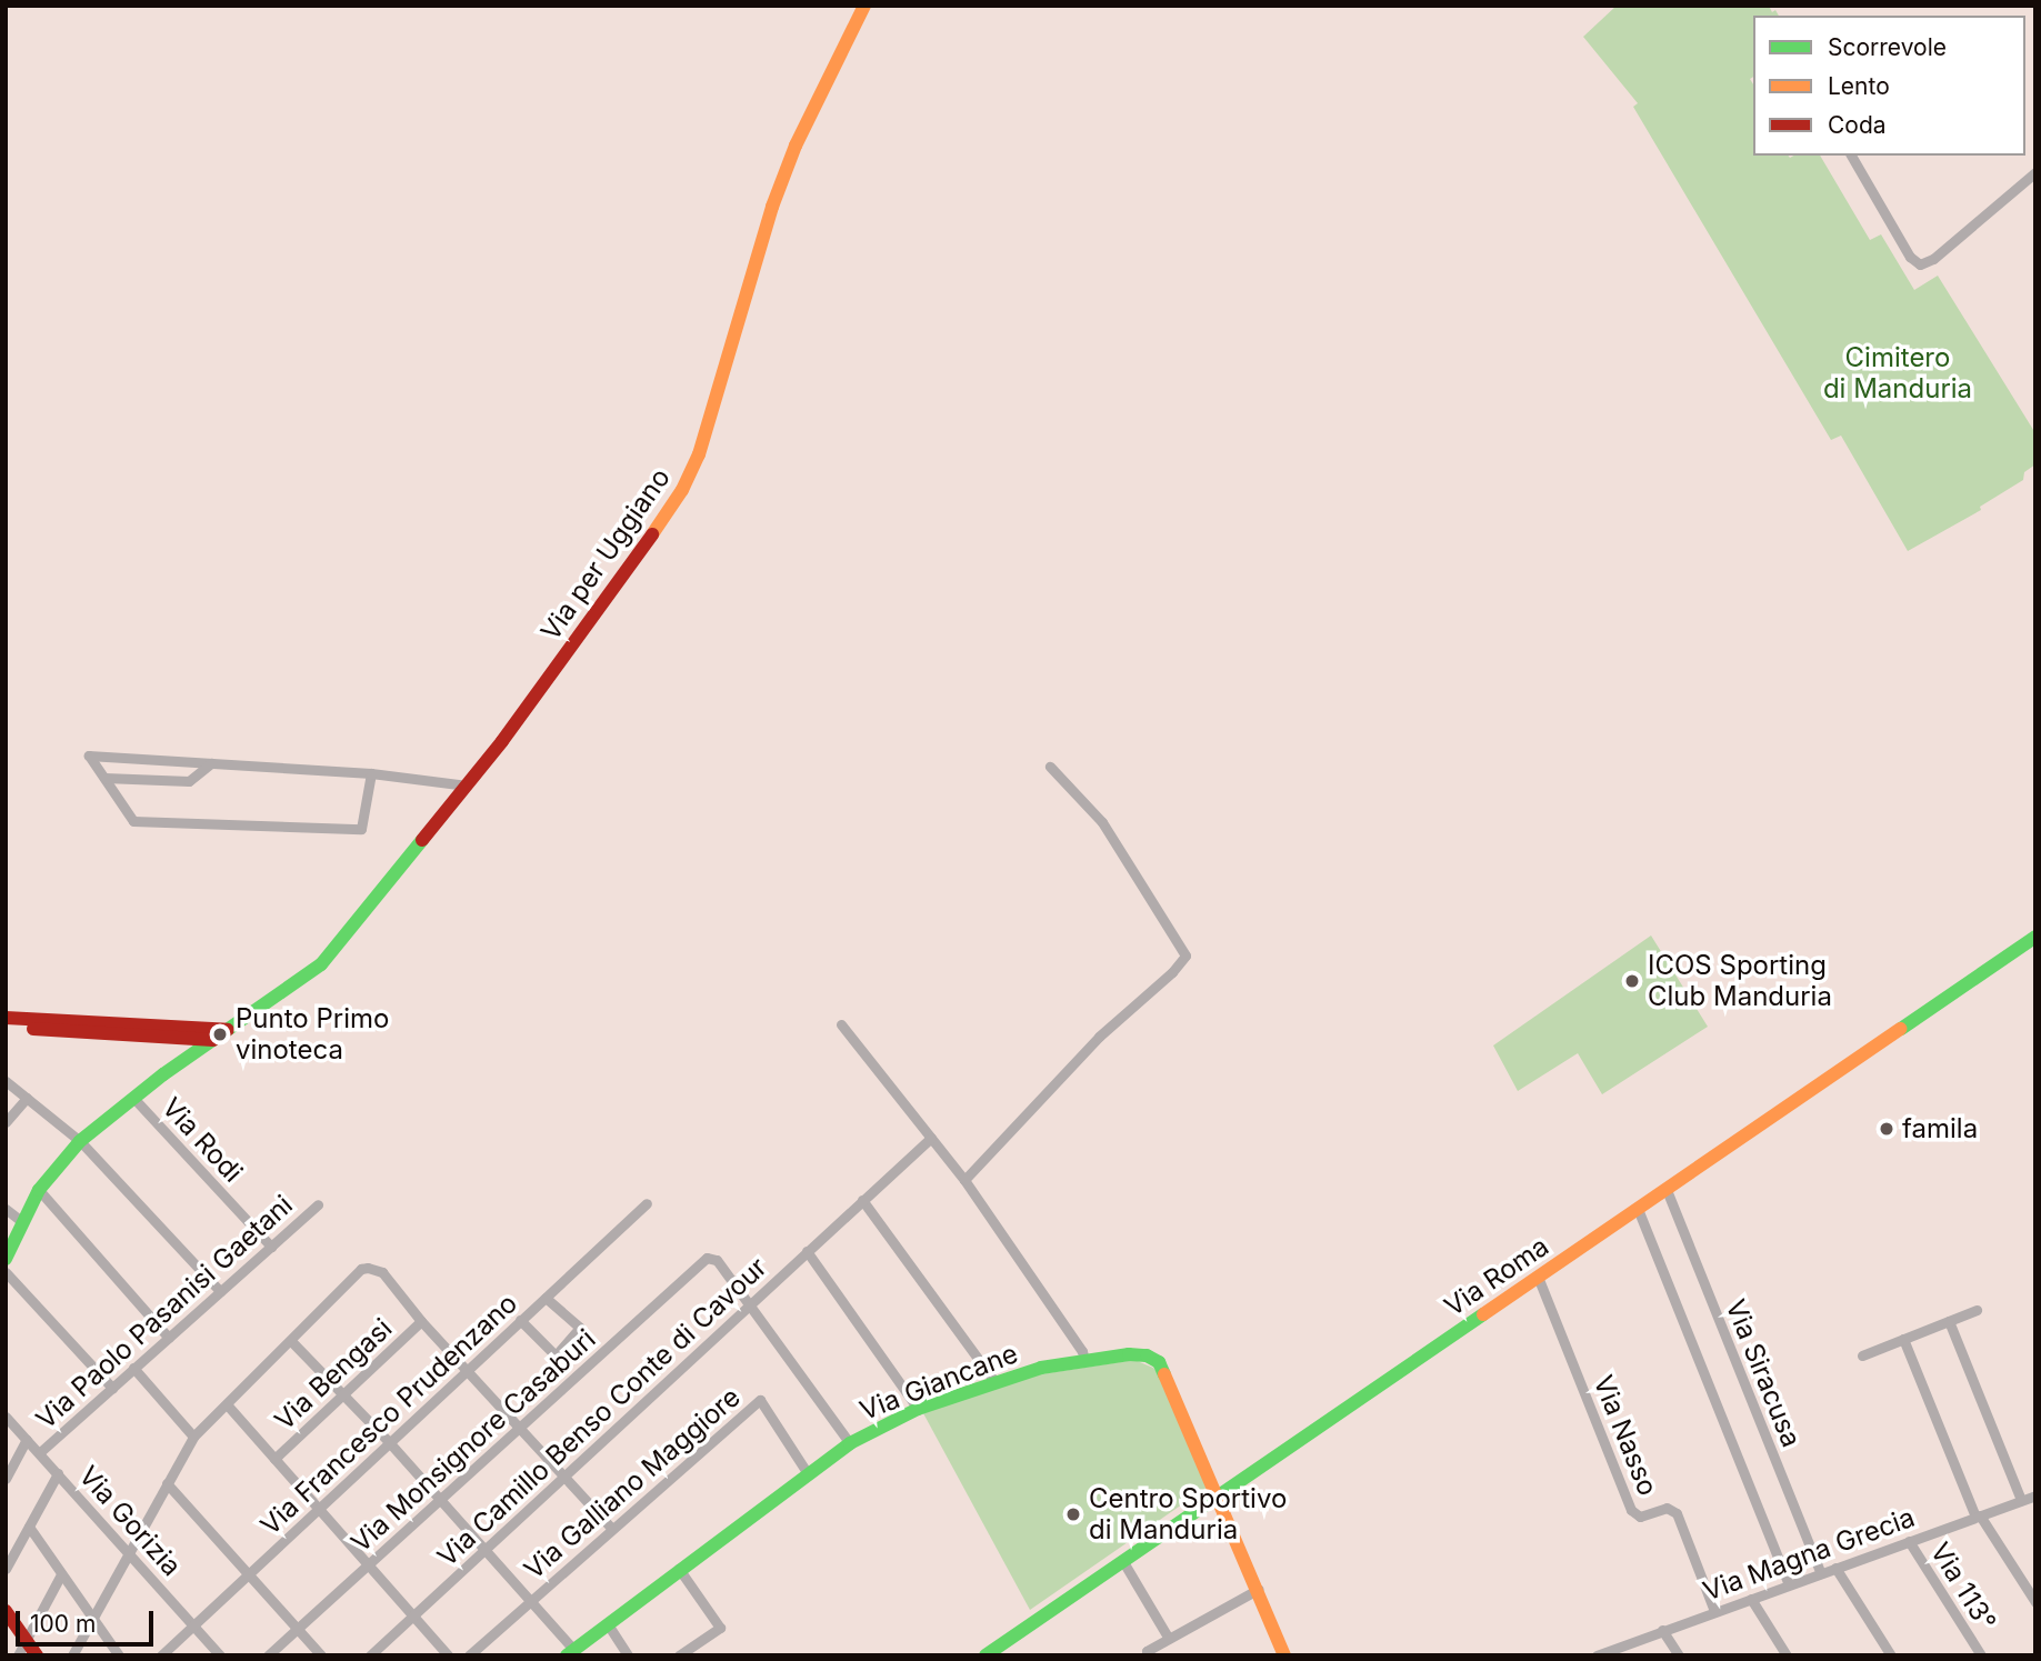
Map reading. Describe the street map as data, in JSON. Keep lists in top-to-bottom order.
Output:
{
  "streets": {
    "street": [
      "Via per Uggiano",
      "Via Rodi",
      "Via Roma",
      "Via Paolo Pasanisi Gaetani",
      "Via Siracusa",
      "Via Bengasi",
      "Via Giancane",
      "Via Camillo Benso Conte di Cavour",
      "Via Francesco Prudenzano",
      "Via Nasso",
      "Via Monsignore Casaburi",
      "Via Galliano Maggiore",
      "Via Gorizia",
      "Via Magna Grecia",
      "Via 113°"
    ]
  },
  "crossings": [
    ["Via Rodi", "Via Paolo Pasanisi Gaetani"],
    ["Via Roma", "Via Siracusa"],
    ["Via Roma", "Via Giancane"],
    ["Via Roma", "Via Nasso"],
    ["Via Paolo Pasanisi Gaetani", "Via Gorizia"],
    ["Via Siracusa", "Via Magna Grecia"],
    ["Via Giancane", "Via Galliano Maggiore"],
    ["Via Camillo Benso Conte di Cavour", "Via Monsignore Casaburi"],
    ["Via Francesco Prudenzano", "Via Gorizia"],
    ["Via Nasso", "Via Magna Grecia"],
    ["Via Magna Grecia", "Via 113°"]
  ],
  "parks": ["Cimitero di Manduria"],
  "places": [
    "ICOS Sporting Club Manduria",
    "Punto Primo vinoteca",
    "famila",
    "Centro Sportivo di Manduria"
  ],
  "legend": ["Scorrevole", "Lento", "Coda"],
  "scale_bar": "100 m"
}
